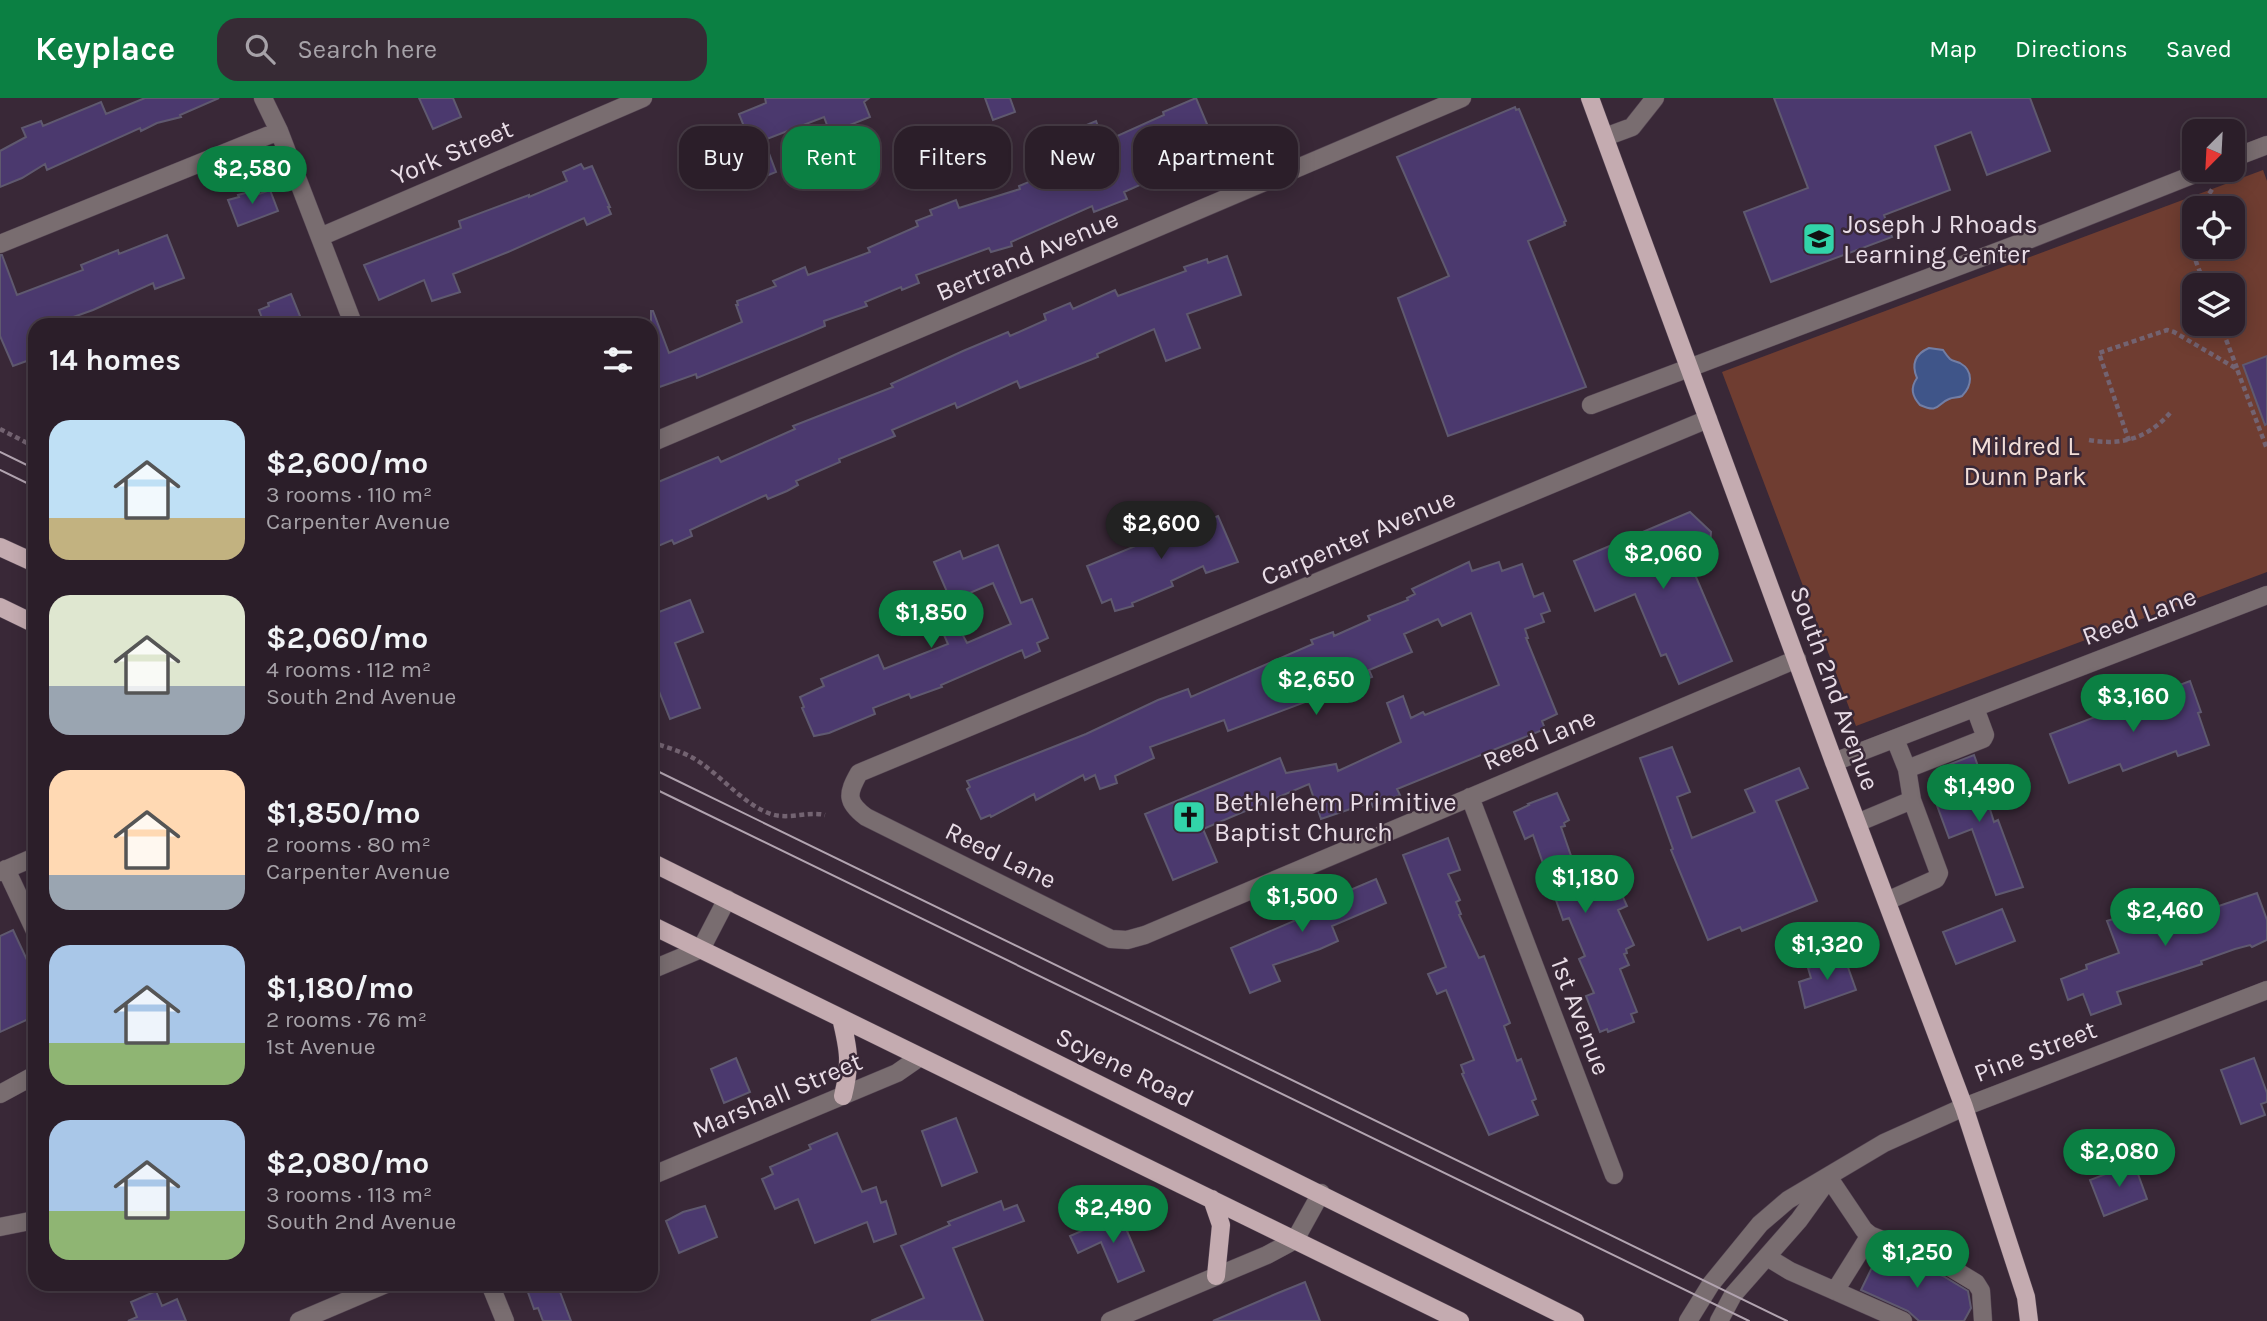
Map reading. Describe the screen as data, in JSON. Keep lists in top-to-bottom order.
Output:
{
  "streets": {
    "main road": ["South 2nd Avenue", "Scyene Road"],
    "street": [
      "York Street",
      "Bertrand Avenue",
      "Carpenter Avenue",
      "Reed Lane",
      "1st Avenue",
      "Pine Street",
      "Marshall Street"
    ]
  },
  "crossings": [
    ["Carpenter Avenue", "Reed Lane"],
    ["Carpenter Avenue", "South 2nd Avenue"],
    ["Reed Lane", "South 2nd Avenue"],
    ["Reed Lane", "1st Avenue"],
    ["South 2nd Avenue", "Pine Street"]
  ],
  "parks": ["Mildred L Dunn Park"],
  "places": {
    "school or university": ["Joseph J Rhoads Learning Center"],
    "church": ["Bethlehem Primitive Baptist Church"]
  },
  "north": "bottom left",
  "page": {
    "header": "Keyplace",
    "search": "Search here",
    "nav": ["Map", "Directions", "Saved"],
    "chip": [
      "Buy",
      "Rent",
      "Filters",
      "New",
      "Apartment"
    ],
    "price": [
      "$2,580",
      "$2,600",
      "$2,060",
      "$1,850",
      "$2,650",
      "$3,160",
      "$1,490",
      "$1,180",
      "$1,500",
      "$2,460",
      "$1,320",
      "$2,080",
      "$2,490",
      "$1,250"
    ],
    "heading": "14 homes",
    "list": [
      {
        "name": "$2,600/mo",
        "note": "3 rooms · 110 m² · Carpenter Avenue"
      },
      {
        "name": "$2,060/mo",
        "note": "4 rooms · 112 m² · South 2nd Avenue"
      },
      {
        "name": "$1,850/mo",
        "note": "2 rooms · 80 m² · Carpenter Avenue"
      },
      {
        "name": "$1,180/mo",
        "note": "2 rooms · 76 m² · 1st Avenue"
      },
      {
        "name": "$2,080/mo",
        "note": "3 rooms · 113 m² · South 2nd Avenue"
      }
    ]
  }
}
